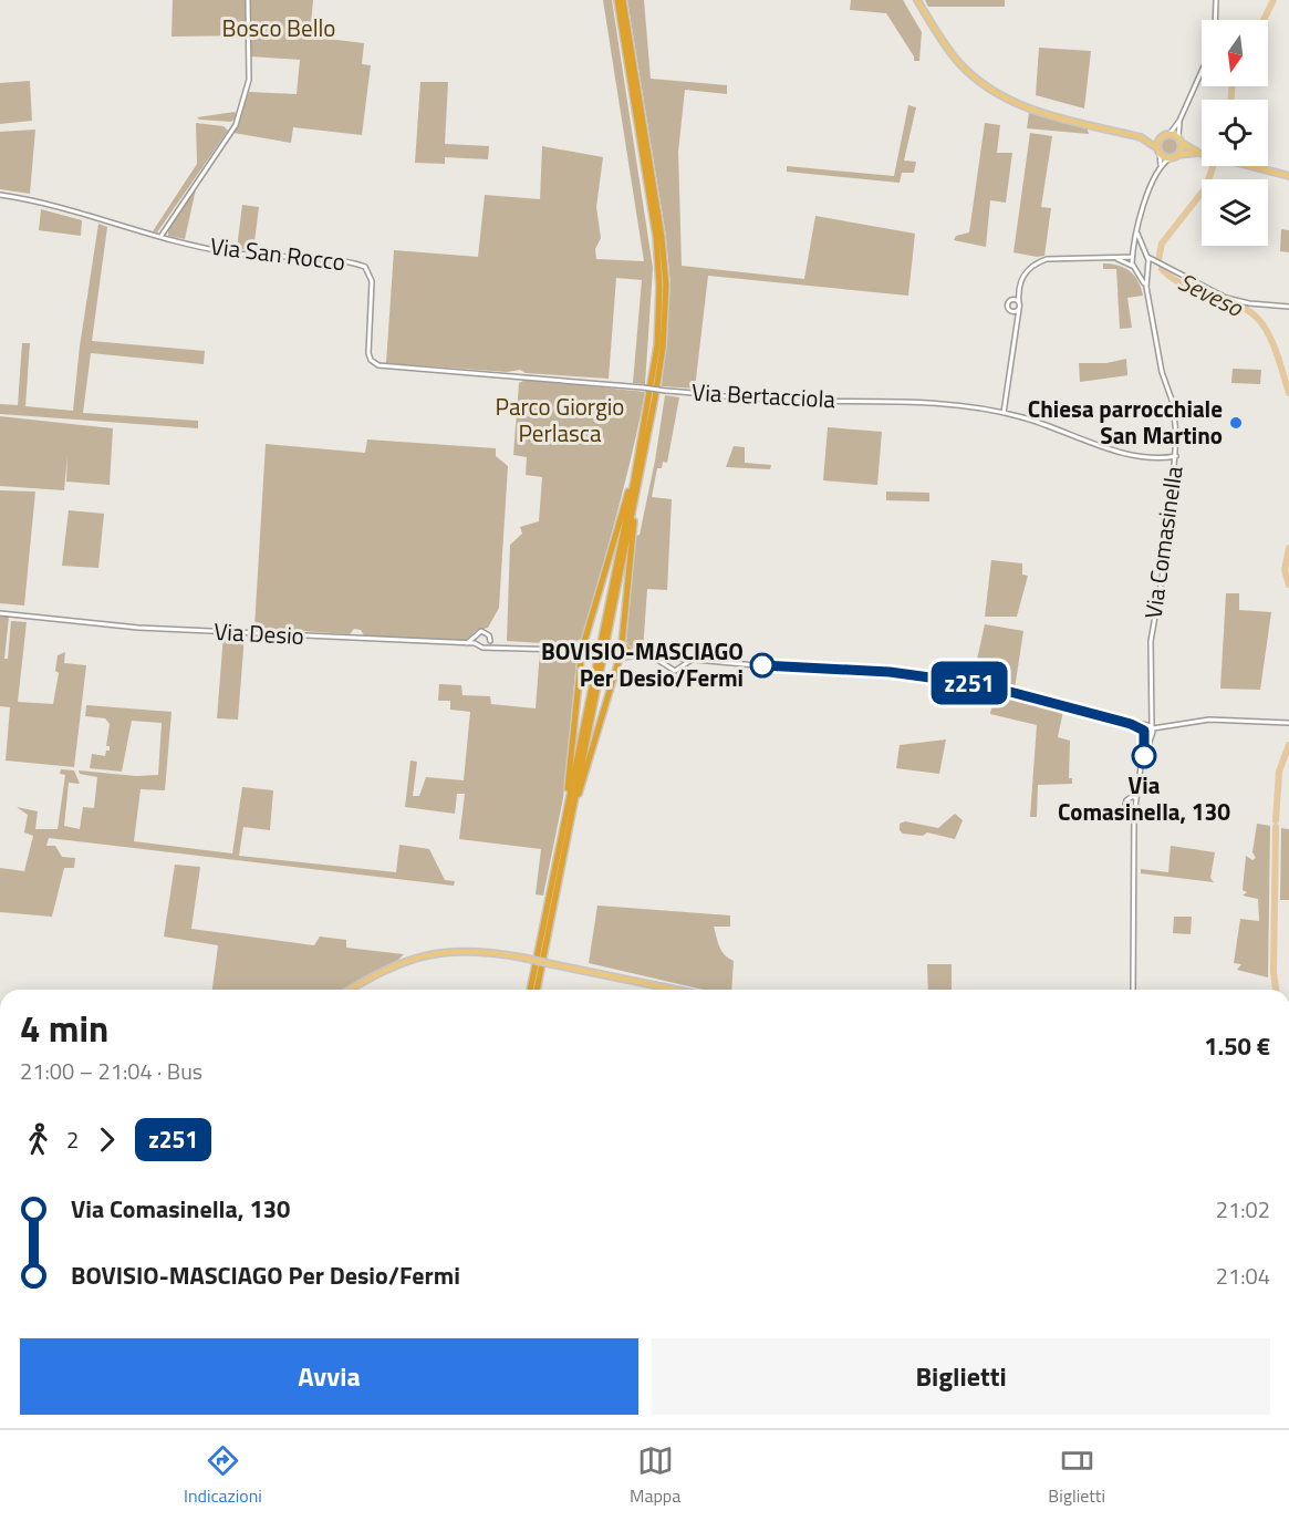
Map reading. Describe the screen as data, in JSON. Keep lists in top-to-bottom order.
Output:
{
  "streets": {
    "street": [
      "Via San Rocco",
      "Via Bertacciola",
      "Via Comasinella",
      "Via Desio"
    ]
  },
  "crossings": [
    ["Via San Rocco", "Via Bertacciola"],
    ["Via Bertacciola", "Via Comasinella"]
  ],
  "water": ["Seveso"],
  "parks": ["Bosco Bello", "Parco Giorgio Perlasca"],
  "places": ["Chiesa parrocchiale San Martino", "BOVISIO-MASCIAGO Per Desio/Fermi", "Via Comasinella, 130"],
  "lines": ["bus line z251"],
  "north": "bottom",
  "page": {
    "on_map": "z251",
    "heading": ["4 min", "21:00 – 21:04 · Bus", "1.50 €"],
    "legs": ["2", "z251"],
    "list": [
      {
        "name": "Via Comasinella, 130",
        "value": "21:02"
      },
      {
        "name": "BOVISIO-MASCIAGO Per Desio/Fermi",
        "value": "21:04"
      }
    ],
    "buttons": ["Avvia", "Biglietti"],
    "tabs": ["Indicazioni", "Mappa", "Biglietti"]
  }
}
